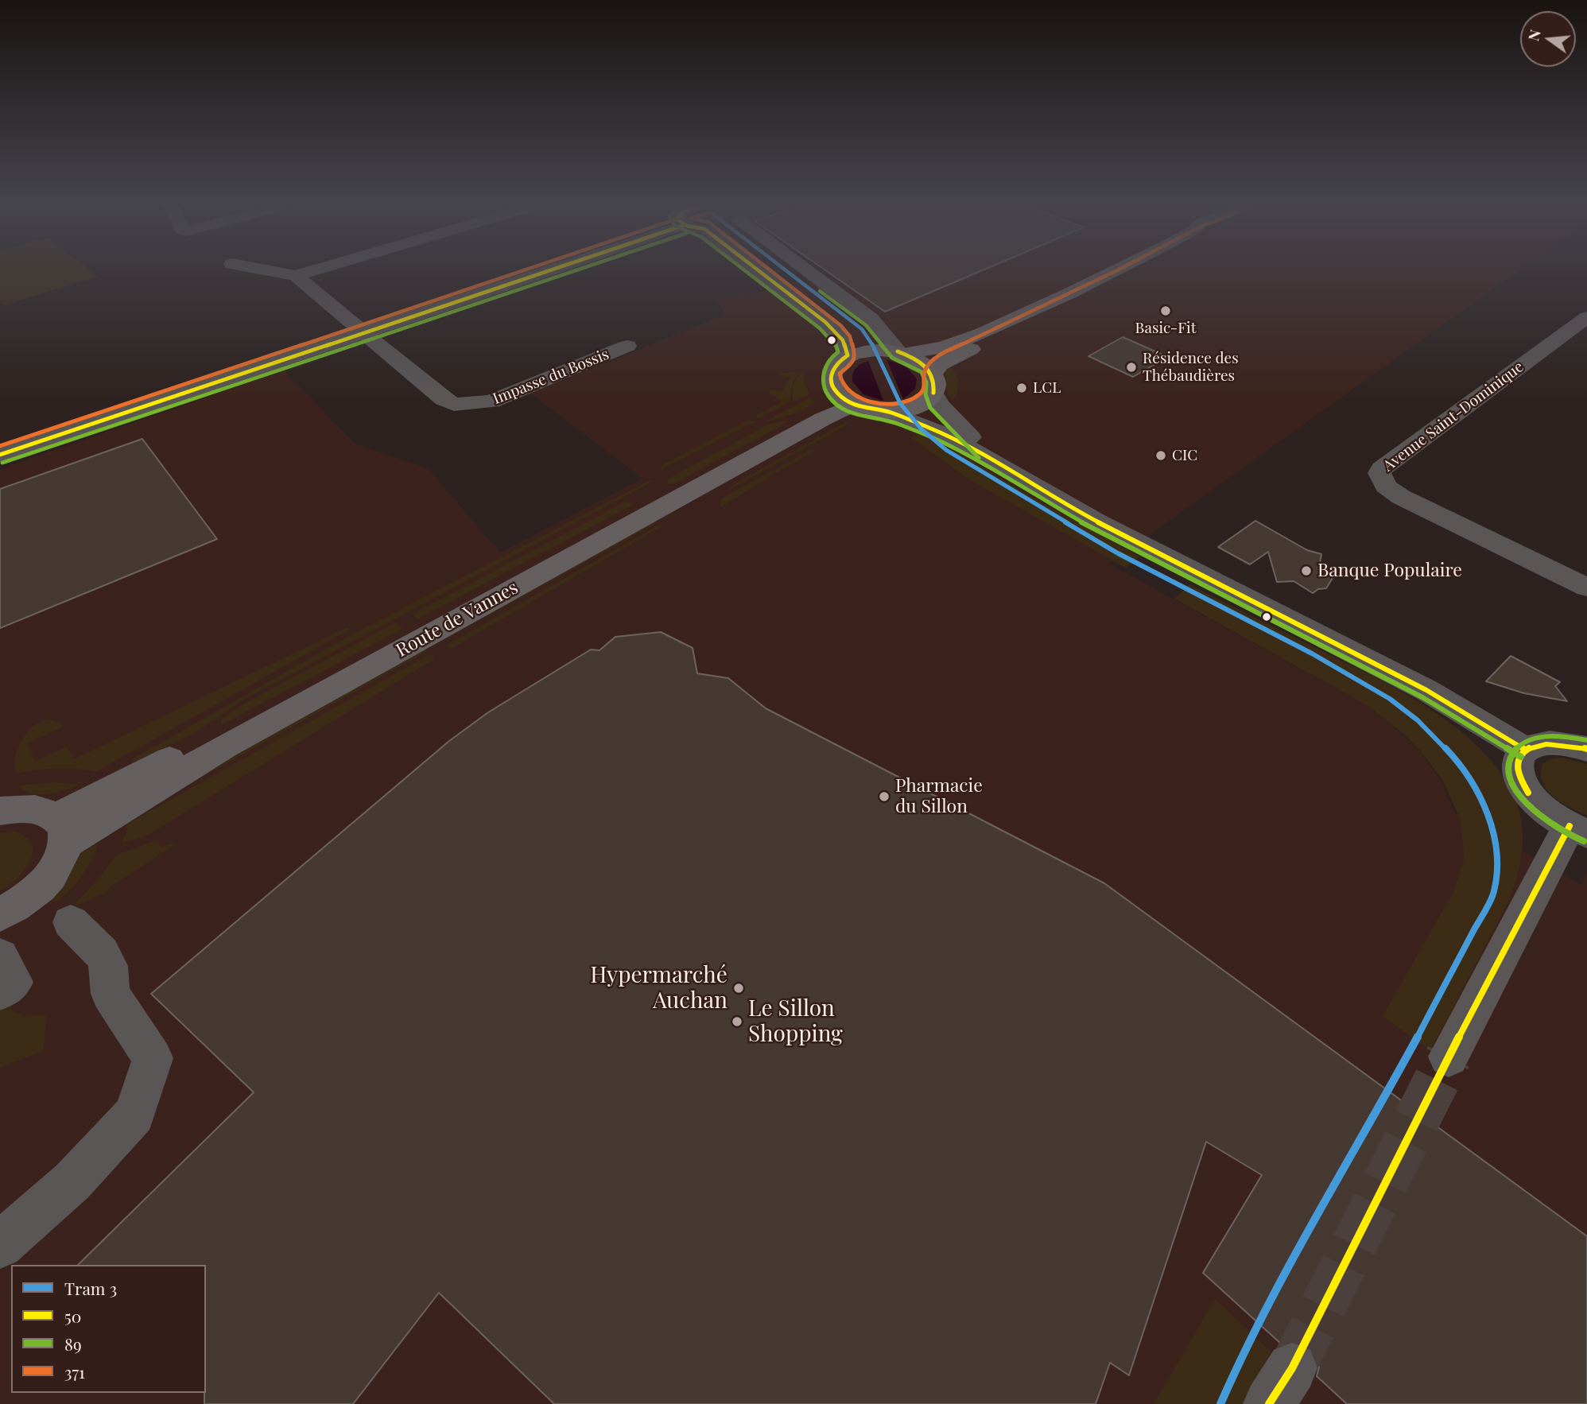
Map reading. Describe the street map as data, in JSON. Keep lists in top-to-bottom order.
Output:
{
  "streets": {
    "main road": ["Route de Vannes"],
    "street": ["Impasse du Bossis", "Avenue Saint-Dominique"]
  },
  "places": [
    "Basic-Fit",
    "Résidence des Thébaudières",
    "LCL",
    "CIC",
    "Banque Populaire",
    "Pharmacie du Sillon",
    "Hypermarché Auchan",
    "Le Sillon Shopping"
  ],
  "lines": [
    "tram line 3",
    "transit line 50",
    "transit line 89",
    "transit line 371"
  ],
  "legend": [
    "Tram 3",
    "50",
    "89",
    "371"
  ],
  "north": "left"
}
